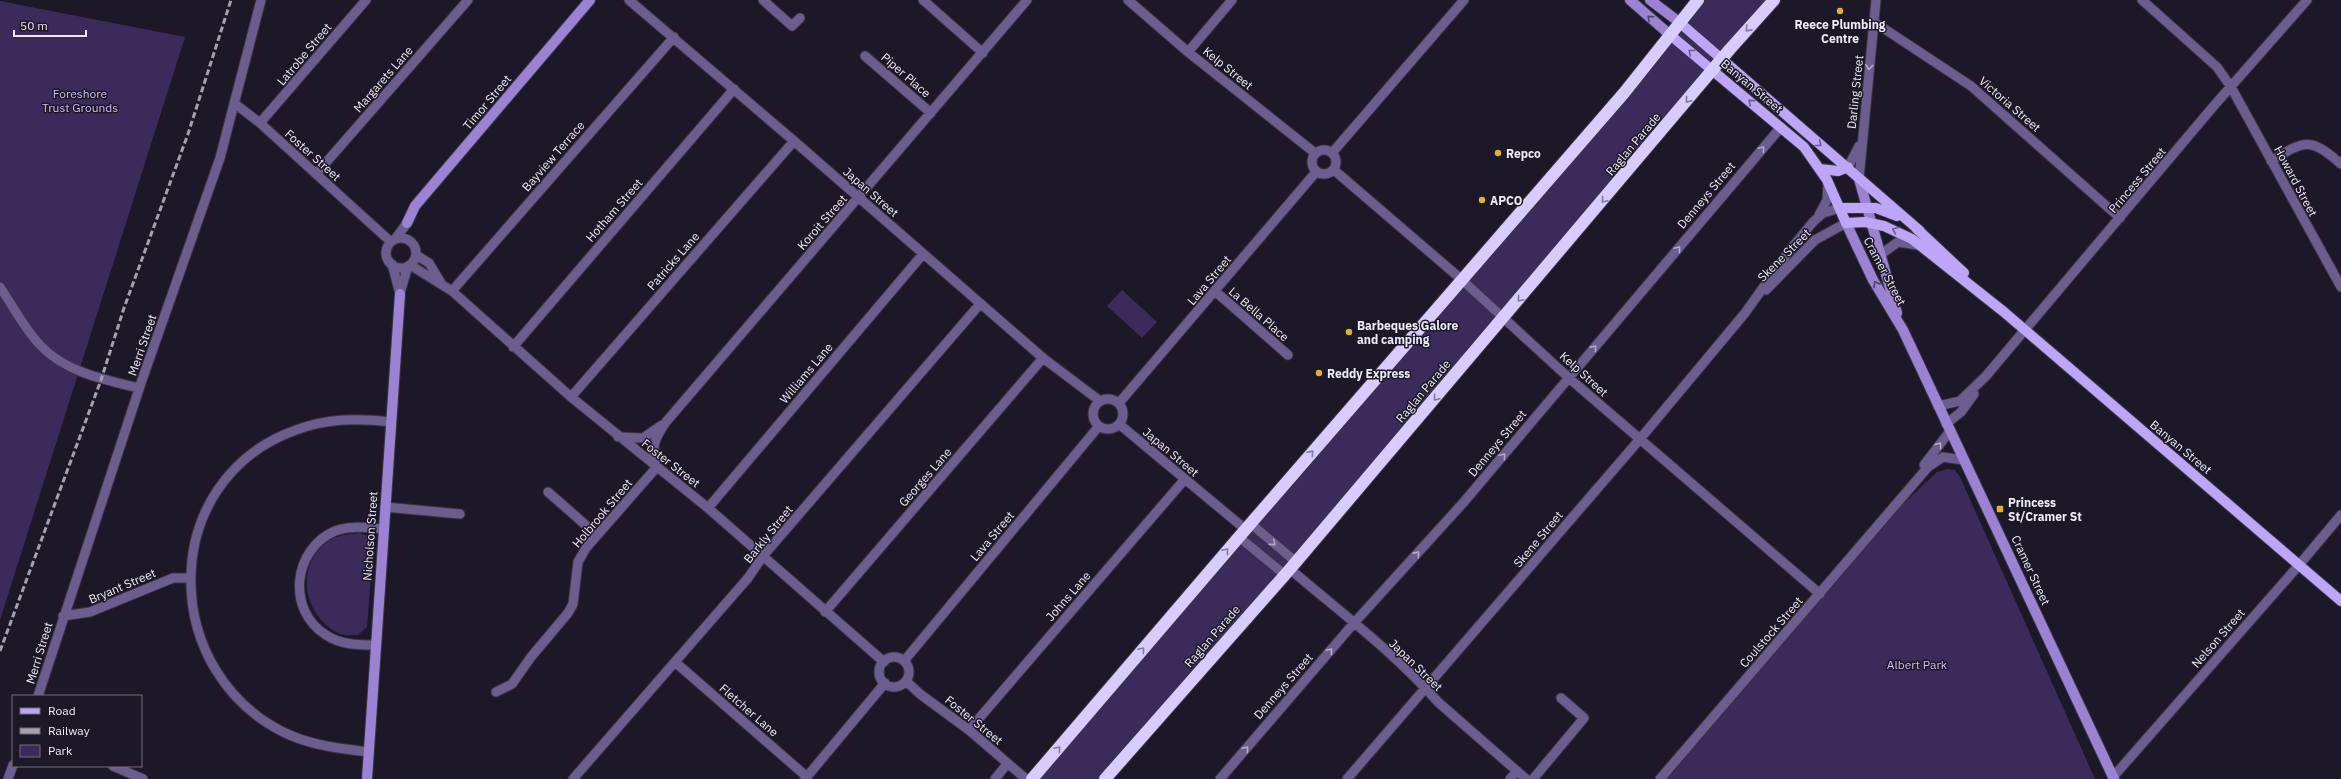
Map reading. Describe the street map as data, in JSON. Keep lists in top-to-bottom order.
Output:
{
  "streets": {
    "highway": ["Raglan Parade"],
    "main road": ["Banyan Street", "Denneys Street"],
    "street": [
      "Latrobe Street",
      "Kelp Street",
      "Piper Place",
      "Margarets Lane",
      "Darling Street",
      "Timor Street",
      "Victoria Street",
      "Foster Street",
      "Bayview Terrace",
      "Princess Street",
      "Howard Street",
      "Japan Street",
      "Hotham Street",
      "Koroit Street",
      "Skene Street",
      "Patricks Lane",
      "Cramer Street",
      "Lava Street",
      "La Bella Place",
      "Merri Street",
      "Williams Lane",
      "Georges Lane",
      "Holbrook Street",
      "Barkly Street",
      "Nicholson Street",
      "Bryant Street",
      "Johns Lane",
      "Coulstock Street",
      "Nelson Street",
      "Fletcher Lane"
    ]
  },
  "crossings": [
    ["Latrobe Street", "Foster Street"],
    ["Kelp Street", "Raglan Parade"],
    ["Kelp Street", "Denneys Street"],
    ["Kelp Street", "Skene Street"],
    ["Kelp Street", "Lava Street"],
    ["Kelp Street", "Coulstock Street"],
    ["Piper Place", "Koroit Street"],
    ["Margarets Lane", "Foster Street"],
    ["Banyan Street", "Darling Street"],
    ["Banyan Street", "Raglan Parade"],
    ["Banyan Street", "Princess Street"],
    ["Banyan Street", "Denneys Street"],
    ["Banyan Street", "Skene Street"],
    ["Banyan Street", "Cramer Street"],
    ["Banyan Street", "Nelson Street"],
    ["Darling Street", "Victoria Street"],
    ["Darling Street", "Cramer Street"],
    ["Timor Street", "Foster Street"],
    ["Timor Street", "Nicholson Street"],
    ["Victoria Street", "Princess Street"],
    ["Raglan Parade", "Japan Street"],
    ["Foster Street", "Bayview Terrace"],
    ["Foster Street", "Hotham Street"],
    ["Foster Street", "Koroit Street"],
    ["Foster Street", "Patricks Lane"],
    ["Foster Street", "Lava Street"],
    ["Foster Street", "Merri Street"],
    ["Foster Street", "Williams Lane"],
    ["Foster Street", "Georges Lane"],
    ["Foster Street", "Holbrook Street"],
    ["Foster Street", "Barkly Street"],
    ["Foster Street", "Nicholson Street"],
    ["Foster Street", "Johns Lane"],
    ["Bayview Terrace", "Japan Street"],
    ["Princess Street", "Howard Street"],
    ["Princess Street", "Cramer Street"],
    ["Princess Street", "Coulstock Street"],
    ["Japan Street", "Denneys Street"],
    ["Japan Street", "Hotham Street"],
    ["Japan Street", "Koroit Street"],
    ["Japan Street", "Skene Street"],
    ["Japan Street", "Patricks Lane"],
    ["Japan Street", "Lava Street"],
    ["Japan Street", "Williams Lane"],
    ["Japan Street", "Georges Lane"],
    ["Japan Street", "Barkly Street"],
    ["Japan Street", "Johns Lane"],
    ["Koroit Street", "Holbrook Street"],
    ["Skene Street", "Cramer Street"],
    ["Cramer Street", "Coulstock Street"],
    ["Cramer Street", "Nelson Street"],
    ["Lava Street", "La Bella Place"],
    ["Merri Street", "Bryant Street"],
    ["Barkly Street", "Fletcher Lane"]
  ],
  "one_way": ["Darling Street", "Denneys Street"],
  "parks": ["Foreshore Trust Grounds", "Albert Park"],
  "places": {
    "other": [
      "Reece Plumbing Centre",
      "Repco",
      "APCO",
      "Barbeques Galore and camping",
      "Reddy Express"
    ],
    "transit": ["Princess St/Cramer St"]
  },
  "legend": ["Road", "Railway", "Park"],
  "scale_bar": "50 m"
}
